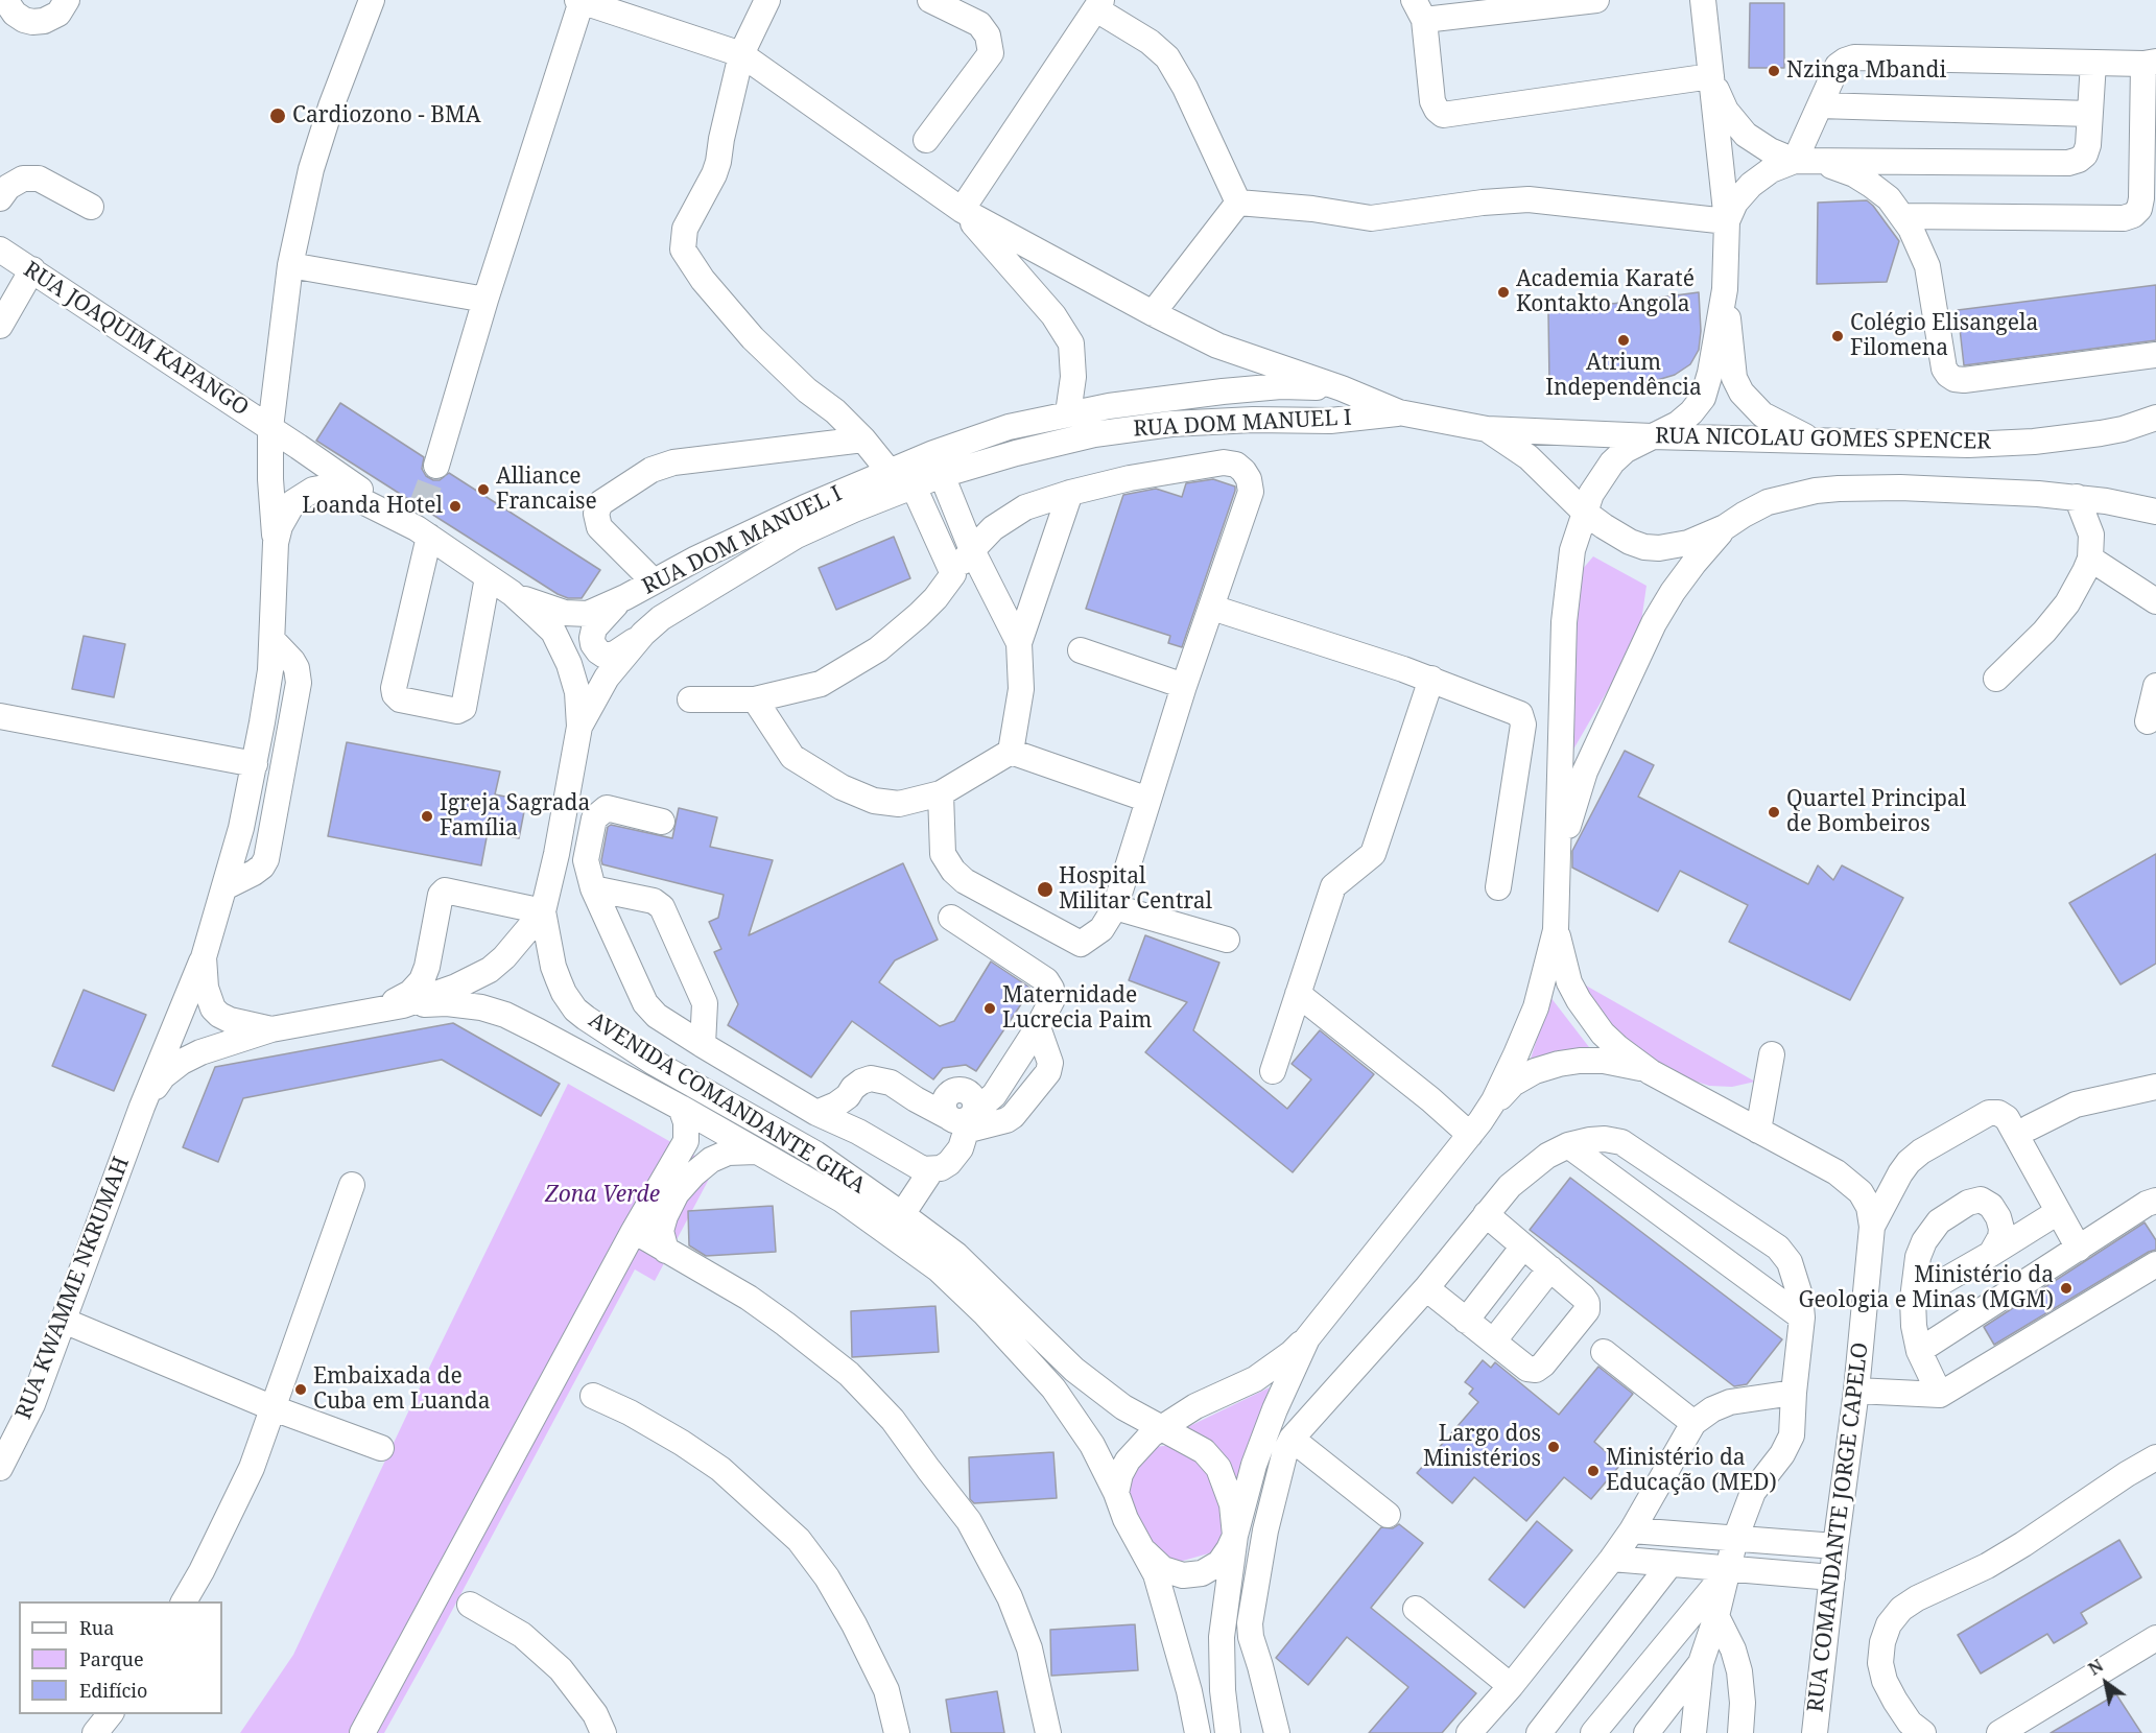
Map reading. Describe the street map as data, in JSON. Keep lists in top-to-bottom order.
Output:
{
  "streets": {
    "street": [
      "RUA JOAQUIM KAPANGO",
      "RUA DOM MANUEL I",
      "RUA NICOLAU GOMES SPENCER",
      "AVENIDA COMANDANTE GIKA",
      "RUA KWAMME NKRUMAH",
      "RUA COMANDANTE JORGE CAPELO"
    ]
  },
  "crossings": [
    ["RUA DOM MANUEL I", "RUA NICOLAU GOMES SPENCER"],
    ["AVENIDA COMANDANTE GIKA", "RUA KWAMME NKRUMAH"]
  ],
  "parks": ["Zona Verde"],
  "places": [
    "Nzinga Mbandi",
    "Cardiozono - BMA",
    "Academia Karaté Kontakto Angola",
    "Colégio Elisangela Filomena",
    "Atrium Independência",
    "Alliance Francaise",
    "Loanda Hotel",
    "Quartel Principal de Bombeiros",
    "Igreja Sagrada Família",
    "Hospital Militar Central",
    "Maternidade Lucrecia Paim",
    "Ministério da Geologia e Minas (MGM)",
    "Embaixada de Cuba em Luanda",
    "Largo dos Ministérios",
    "Ministério da Educação (MED)"
  ],
  "legend": ["Rua", "Parque", "Edifício"],
  "north": "top left"
}
